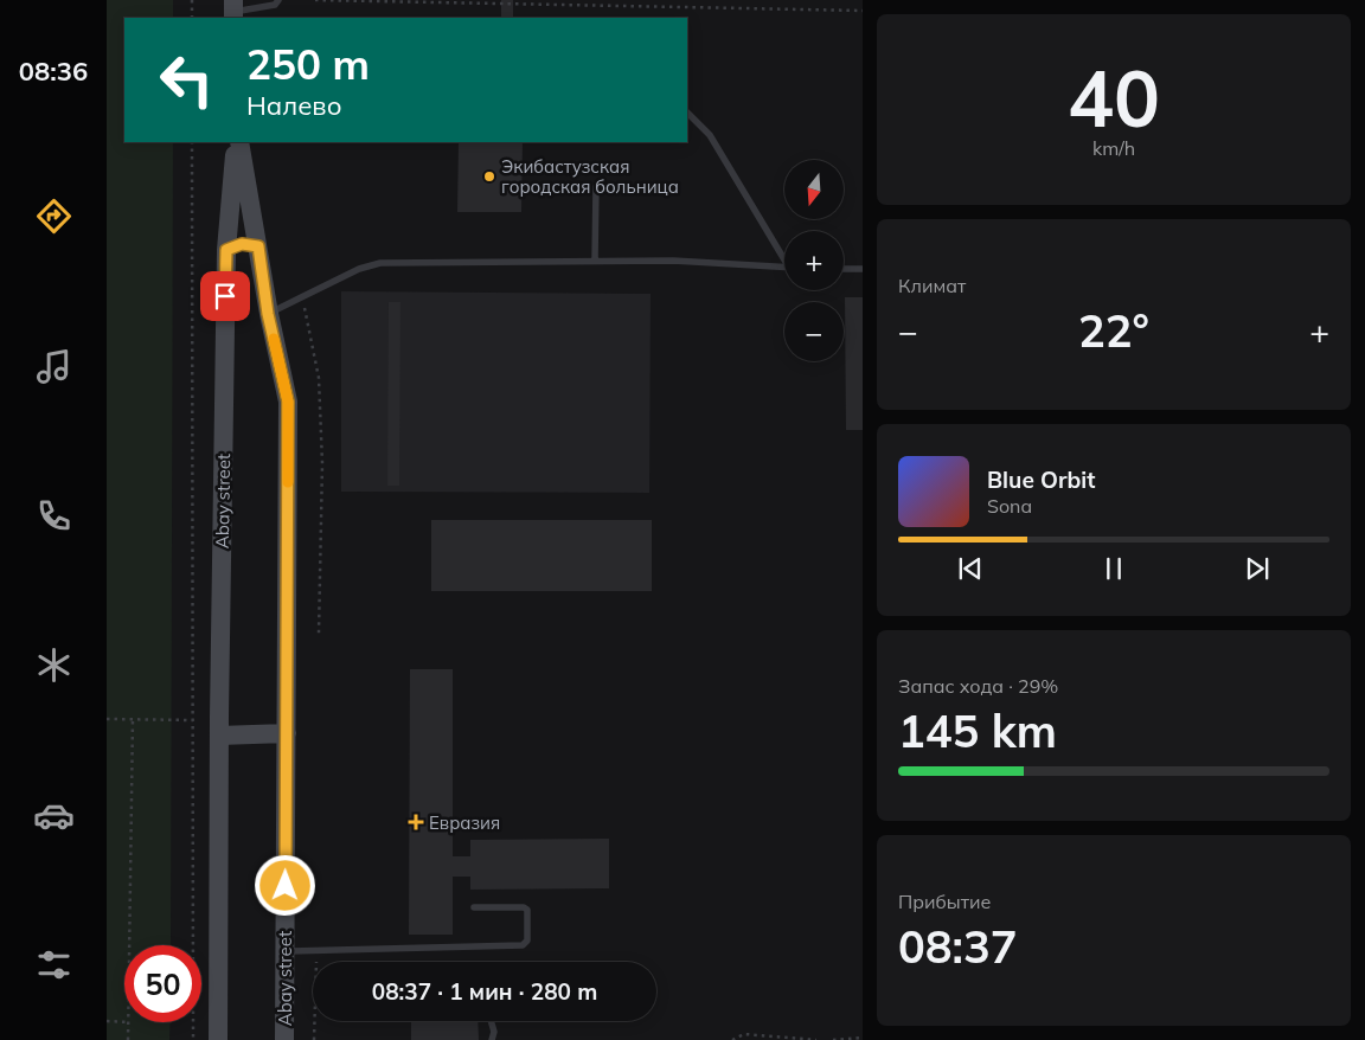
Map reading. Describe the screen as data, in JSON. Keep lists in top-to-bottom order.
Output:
{
  "streets": {
    "main road": ["Abay street"]
  },
  "places": {
    "other": ["Экибастузская городская больница"],
    "health": ["Евразия"]
  },
  "north": "bottom",
  "page": {
    "tabs": "08:36",
    "tile": [
      ["40", "km/h"],
      "Климат",
      ["Запас хода · 29%", "145 km"],
      ["Прибытие", "08:37"]
    ],
    "turn": ["250 m", "Налево"],
    "map_buttons": ["+", "−"],
    "heat": ["−", "22°", "+"],
    "song": ["Blue Orbit", "Sona"],
    "limit": "50",
    "trip": "08:37 · 1 мин · 280 m"
  }
}
